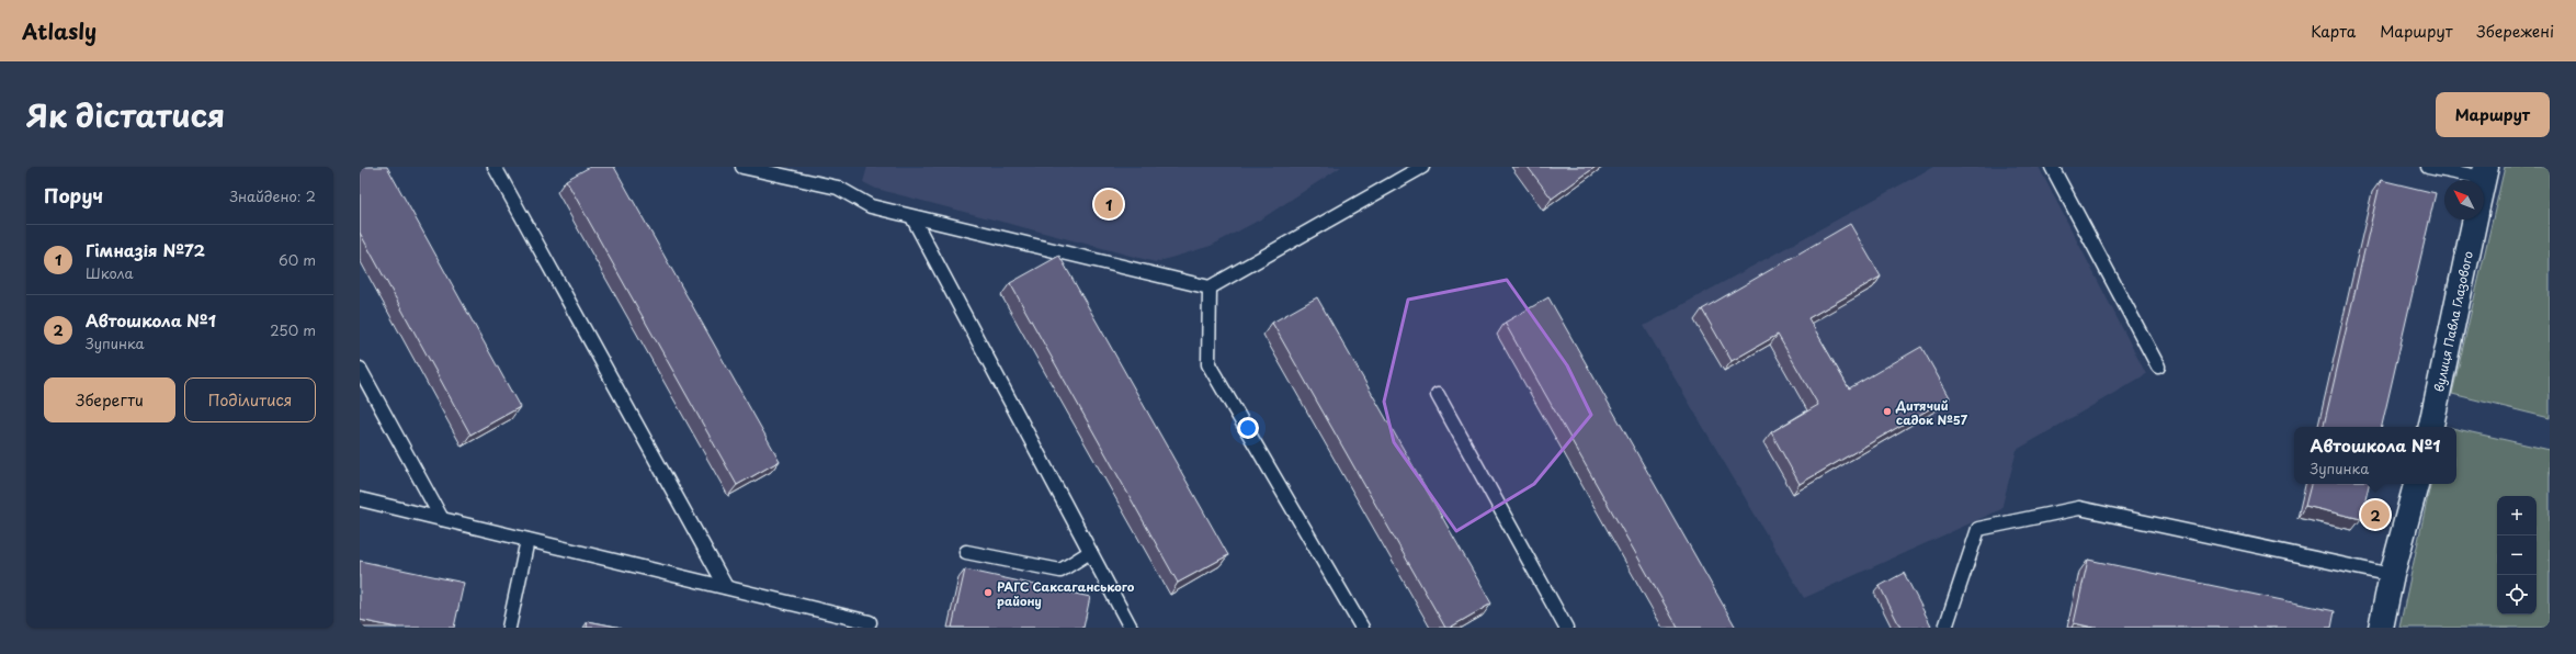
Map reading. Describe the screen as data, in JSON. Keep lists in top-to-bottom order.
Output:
{
  "streets": {
    "street": ["вулиця Павла Глазового"]
  },
  "places": ["Дитячий садок №57", "РАГС Саксаганського району"],
  "north": "top left",
  "page": {
    "header": "Atlasly",
    "nav": ["Карта", "Маршрут", "Збережені"],
    "title": "Як дістатися",
    "buttons": [
      "Маршрут",
      ["Зберегти", "Поділитися"]
    ],
    "heading": ["Поруч", "Знайдено: 2"],
    "pins": ["1", "2"],
    "list": [
      {
        "mark": "1",
        "name": "Гімназія №72",
        "note": "Школа",
        "value": "60 m"
      },
      {
        "mark": "2",
        "name": "Автошкола №1",
        "note": "Зупинка",
        "value": "250 m"
      }
    ],
    "popup": ["Автошкола №1", "Зупинка"],
    "map_buttons": ["+", "−"]
  }
}
